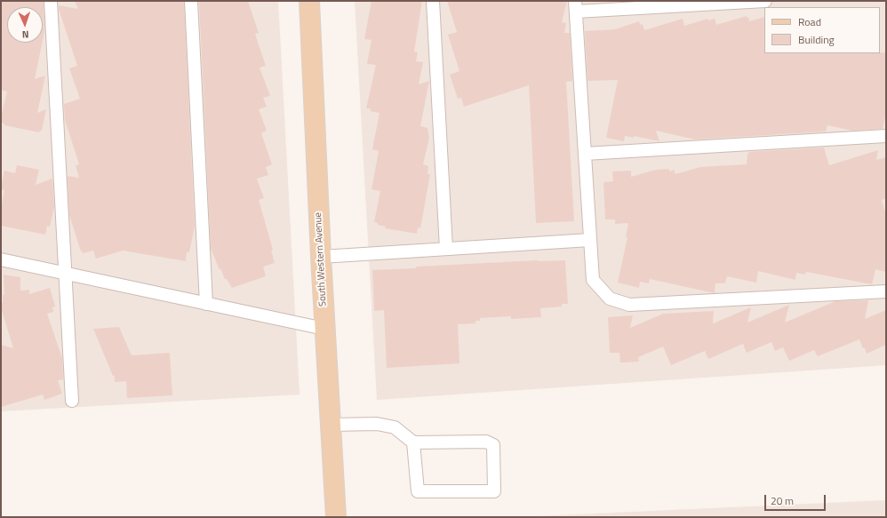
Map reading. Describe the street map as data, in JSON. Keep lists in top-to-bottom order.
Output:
{
  "streets": {
    "main road": ["South Western Avenue"]
  },
  "legend": ["Road", "Building"],
  "scale_bar": "20 m",
  "north": "bottom"
}
